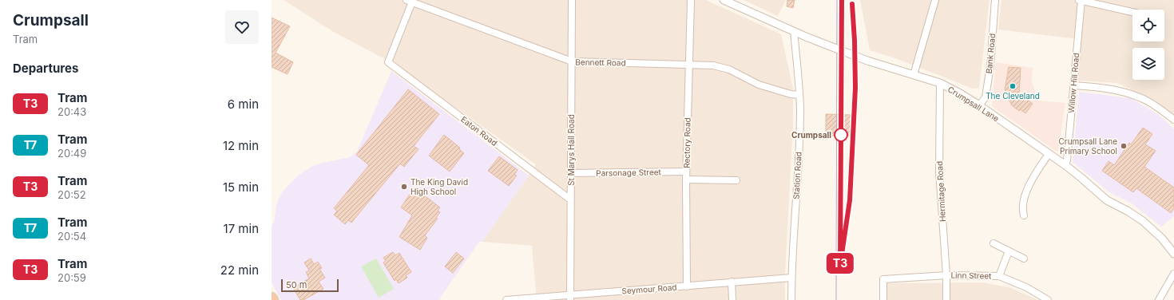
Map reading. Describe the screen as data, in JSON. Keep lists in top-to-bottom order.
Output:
{
  "streets": {
    "street": [
      "Bank Road",
      "Bennett Road",
      "Willow Hill Road",
      "Crumpsall Lane",
      "Eaton Road",
      "Rectory Road",
      "St Marys Hall Road",
      "Parsonage Street",
      "Station Road",
      "Hermitage Road",
      "Linn Street",
      "Seymour Road"
    ]
  },
  "crossings": [
    ["Bank Road", "Crumpsall Lane"],
    ["Bennett Road", "Eaton Road"],
    ["Bennett Road", "Rectory Road"],
    ["Bennett Road", "St Marys Hall Road"],
    ["Bennett Road", "Station Road"],
    ["Willow Hill Road", "Crumpsall Lane"],
    ["Crumpsall Lane", "Station Road"],
    ["Crumpsall Lane", "Hermitage Road"],
    ["Eaton Road", "St Marys Hall Road"],
    ["Rectory Road", "Parsonage Street"],
    ["Rectory Road", "Seymour Road"],
    ["St Marys Hall Road", "Parsonage Street"],
    ["St Marys Hall Road", "Seymour Road"],
    ["Station Road", "Seymour Road"],
    ["Hermitage Road", "Linn Street"]
  ],
  "places": [
    "The Cleveland",
    "Crumpsall",
    "Crumpsall Lane Primary School",
    "The King David High School"
  ],
  "lines": ["tram line T3"],
  "scale_bar": "50 m",
  "page": {
    "heading": [
      ["Crumpsall", "Tram"],
      "Departures"
    ],
    "on_map": "T3",
    "list": [
      {
        "mark": "T3",
        "name": "Tram",
        "note": "20:43",
        "value": "6 min"
      },
      {
        "mark": "T7",
        "name": "Tram",
        "note": "20:49",
        "value": "12 min"
      },
      {
        "mark": "T3",
        "name": "Tram",
        "note": "20:52",
        "value": "15 min"
      },
      {
        "mark": "T7",
        "name": "Tram",
        "note": "20:54",
        "value": "17 min"
      },
      {
        "mark": "T3",
        "name": "Tram",
        "note": "20:59",
        "value": "22 min"
      }
    ],
    "scale": "50 m"
  }
}
